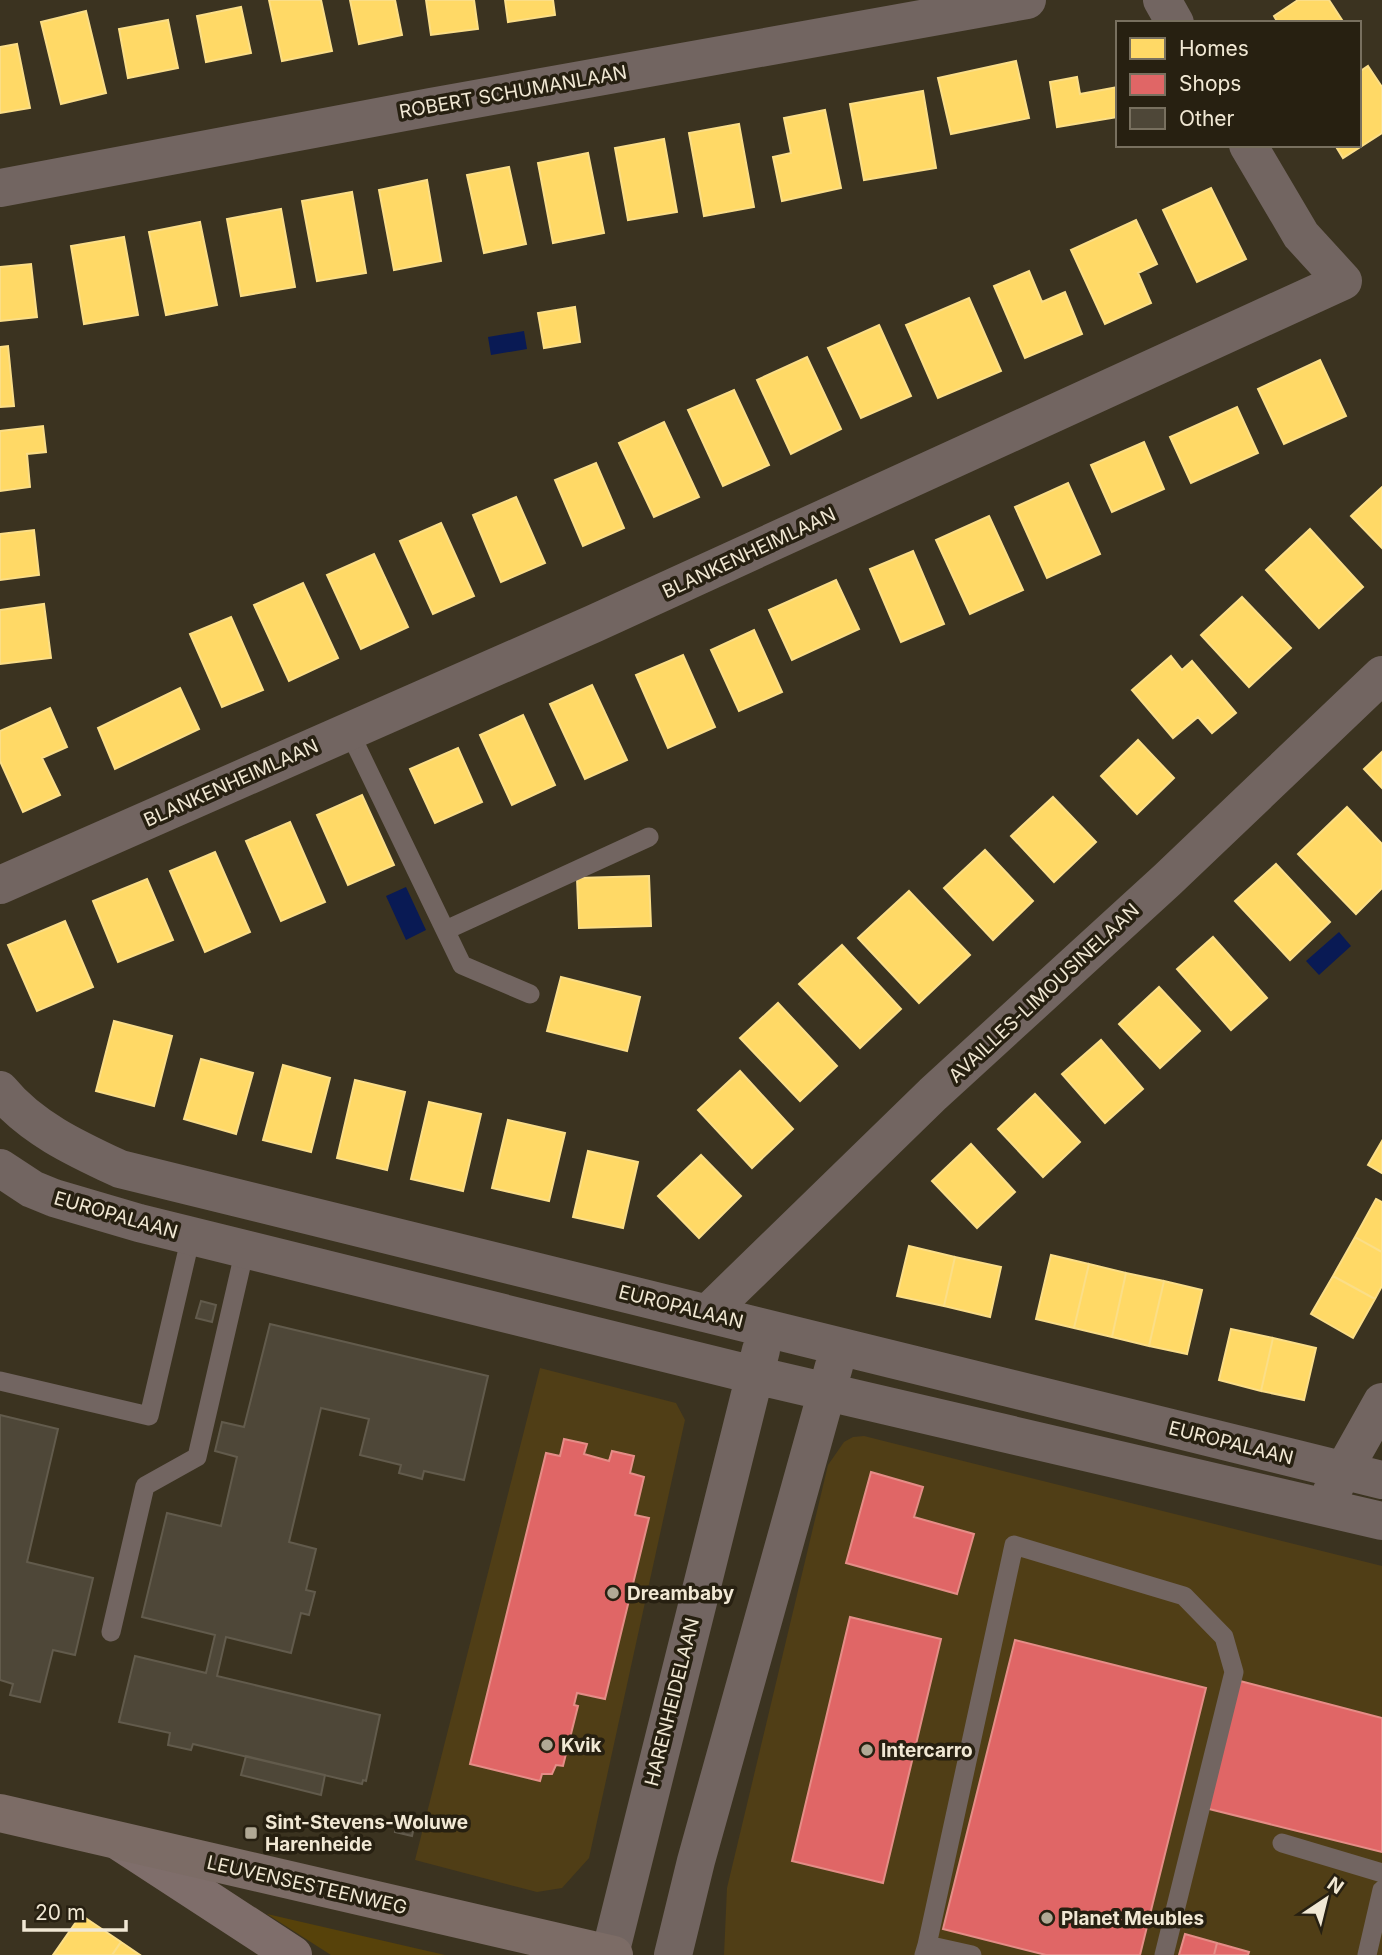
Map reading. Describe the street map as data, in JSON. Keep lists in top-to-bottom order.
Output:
{
  "streets": {
    "main road": ["LEUVENSESTEENWEG"],
    "street": [
      "ROBERT SCHUMANLAAN",
      "BLANKENHEIMLAAN",
      "AVAILLES-LIMOUSINELAAN",
      "EUROPALAAN",
      "HARENHEIDELAAN"
    ]
  },
  "crossings": [
    ["AVAILLES-LIMOUSINELAAN", "EUROPALAAN"],
    ["EUROPALAAN", "HARENHEIDELAAN"],
    ["HARENHEIDELAAN", "LEUVENSESTEENWEG"]
  ],
  "places": {
    "other": [
      "Dreambaby",
      "Kvik",
      "Intercarro",
      "Planet Meubles"
    ],
    "transit": ["Sint-Stevens-Woluwe Harenheide"]
  },
  "legend": ["Homes", "Shops", "Other"],
  "scale_bar": "20 m",
  "north": "top right"
}
